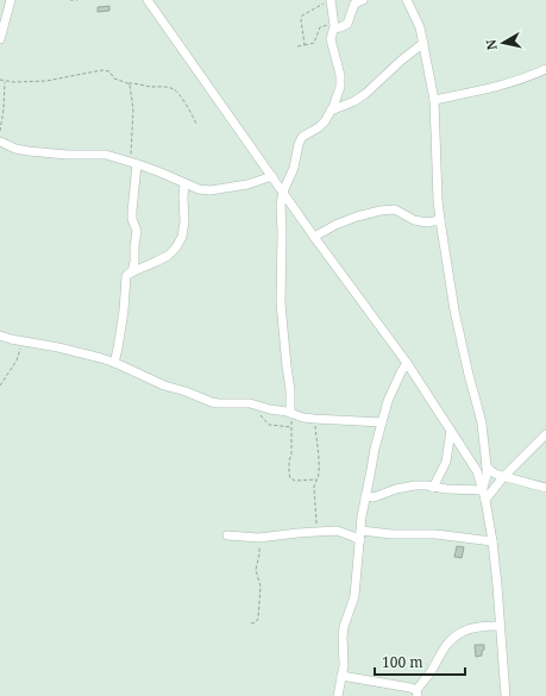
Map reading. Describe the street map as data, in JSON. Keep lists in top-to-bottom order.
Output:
{
  "scale_bar": "100 m",
  "north": "left"
}
